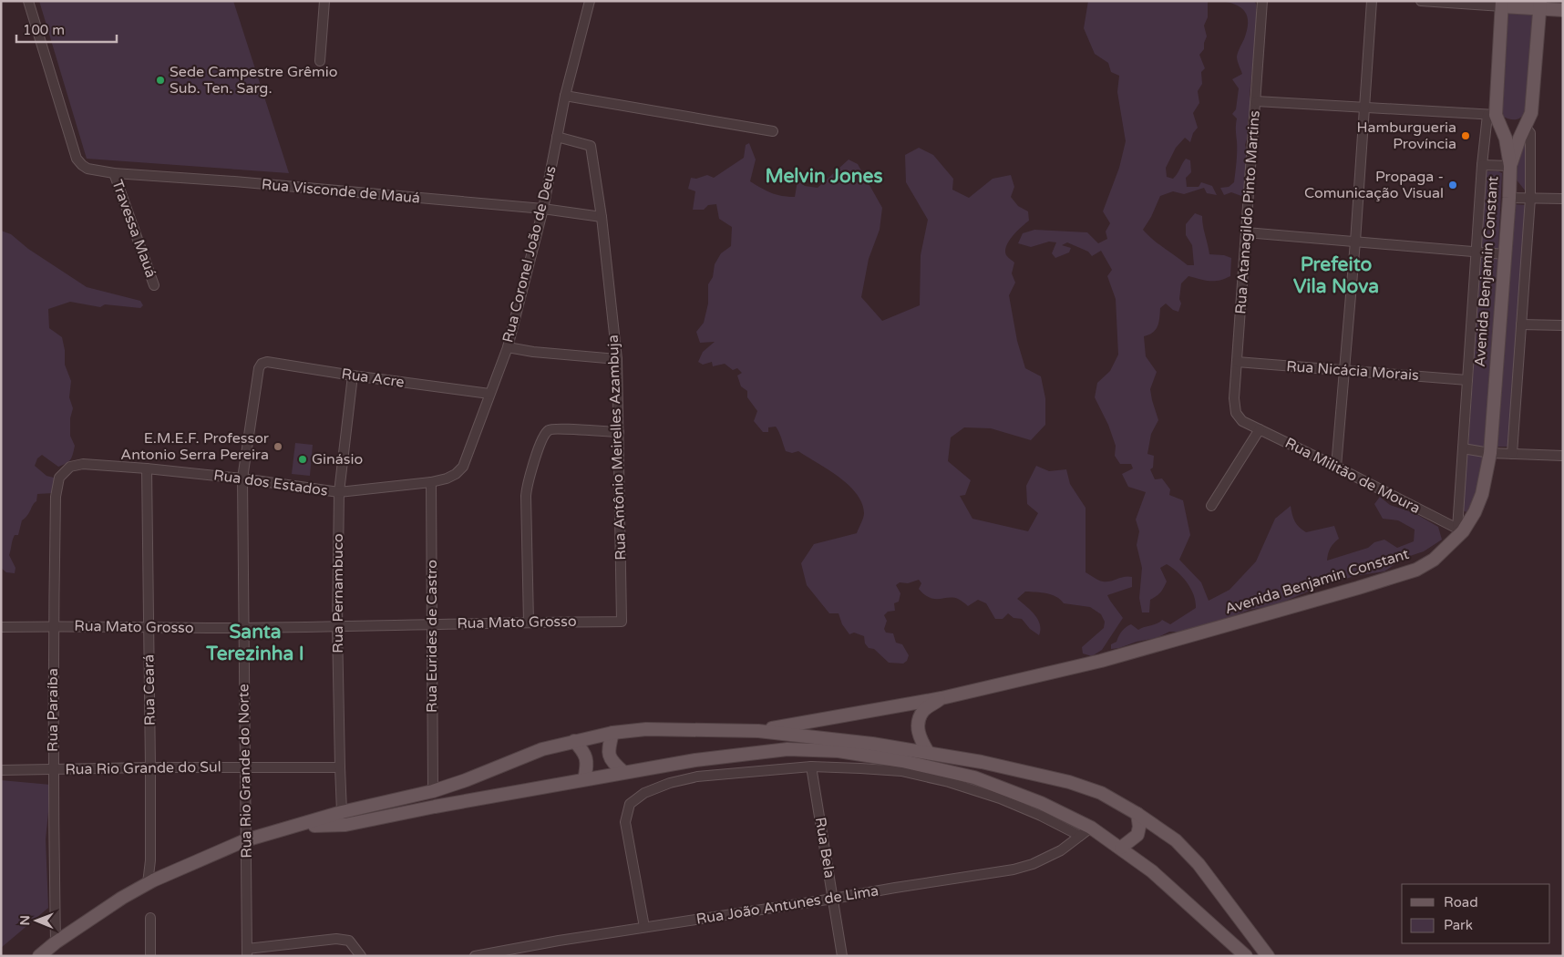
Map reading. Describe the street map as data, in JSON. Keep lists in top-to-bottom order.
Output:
{
  "streets": {
    "main road": ["Avenida Benjamin Constant"],
    "street": [
      "Rua Visconde de Mauá",
      "Rua Atanagildo Pinto Martins",
      "Travessa Mauá",
      "Rua Coronel João de Deus",
      "Rua Nicácia Morais",
      "Rua Acre",
      "Rua Antônio Meirelles Azambuja",
      "Rua Militão de Moura",
      "Rua dos Estados",
      "Rua Pernambuco",
      "Rua Mato Grosso",
      "Rua Eurides de Castro",
      "Rua Ceará",
      "Rua Paraíba",
      "Rua Rio Grande do Sul",
      "Rua Rio Grande do Norte",
      "Rua Bela",
      "Rua João Antunes de Lima"
    ]
  },
  "crossings": [
    ["Rua Visconde de Mauá", "Travessa Mauá"],
    ["Rua Visconde de Mauá", "Rua Coronel João de Deus"],
    ["Rua Visconde de Mauá", "Rua Antônio Meirelles Azambuja"],
    ["Rua Atanagildo Pinto Martins", "Rua Nicácia Morais"],
    ["Rua Atanagildo Pinto Martins", "Rua Militão de Moura"],
    ["Rua Coronel João de Deus", "Rua Acre"],
    ["Rua Coronel João de Deus", "Rua Antônio Meirelles Azambuja"],
    ["Rua Coronel João de Deus", "Rua dos Estados"],
    ["Rua Coronel João de Deus", "Rua Eurides de Castro"],
    ["Avenida Benjamin Constant", "Rua Nicácia Morais"],
    ["Avenida Benjamin Constant", "Rua Militão de Moura"],
    ["Rua Acre", "Rua Pernambuco"],
    ["Rua Acre", "Rua Rio Grande do Norte"],
    ["Rua Antônio Meirelles Azambuja", "Rua Mato Grosso"],
    ["Rua dos Estados", "Rua Pernambuco"],
    ["Rua dos Estados", "Rua Eurides de Castro"],
    ["Rua dos Estados", "Rua Ceará"],
    ["Rua dos Estados", "Rua Paraíba"],
    ["Rua dos Estados", "Rua Rio Grande do Norte"],
    ["Rua Pernambuco", "Rua Mato Grosso"],
    ["Rua Pernambuco", "Rua Rio Grande do Sul"],
    ["Rua Mato Grosso", "Rua Eurides de Castro"],
    ["Rua Mato Grosso", "Rua Ceará"],
    ["Rua Mato Grosso", "Rua Paraíba"],
    ["Rua Mato Grosso", "Rua Rio Grande do Norte"],
    ["Rua Ceará", "Rua Rio Grande do Sul"],
    ["Rua Paraíba", "Rua Rio Grande do Sul"],
    ["Rua Rio Grande do Sul", "Rua Rio Grande do Norte"],
    ["Rua Bela", "Rua João Antunes de Lima"]
  ],
  "districts": ["Melvin Jones", "Prefeito Vila Nova", "Santa Terezinha I"],
  "places": [
    "Sede Campestre Grêmio Sub. Ten. Sarg.",
    "Hamburgueria Província",
    "Propaga - Comunicação Visual",
    "E.M.E.F. Professor Antonio Serra Pereira",
    "Ginásio"
  ],
  "legend": ["Road", "Park"],
  "scale_bar": "100 m",
  "north": "left"
}
